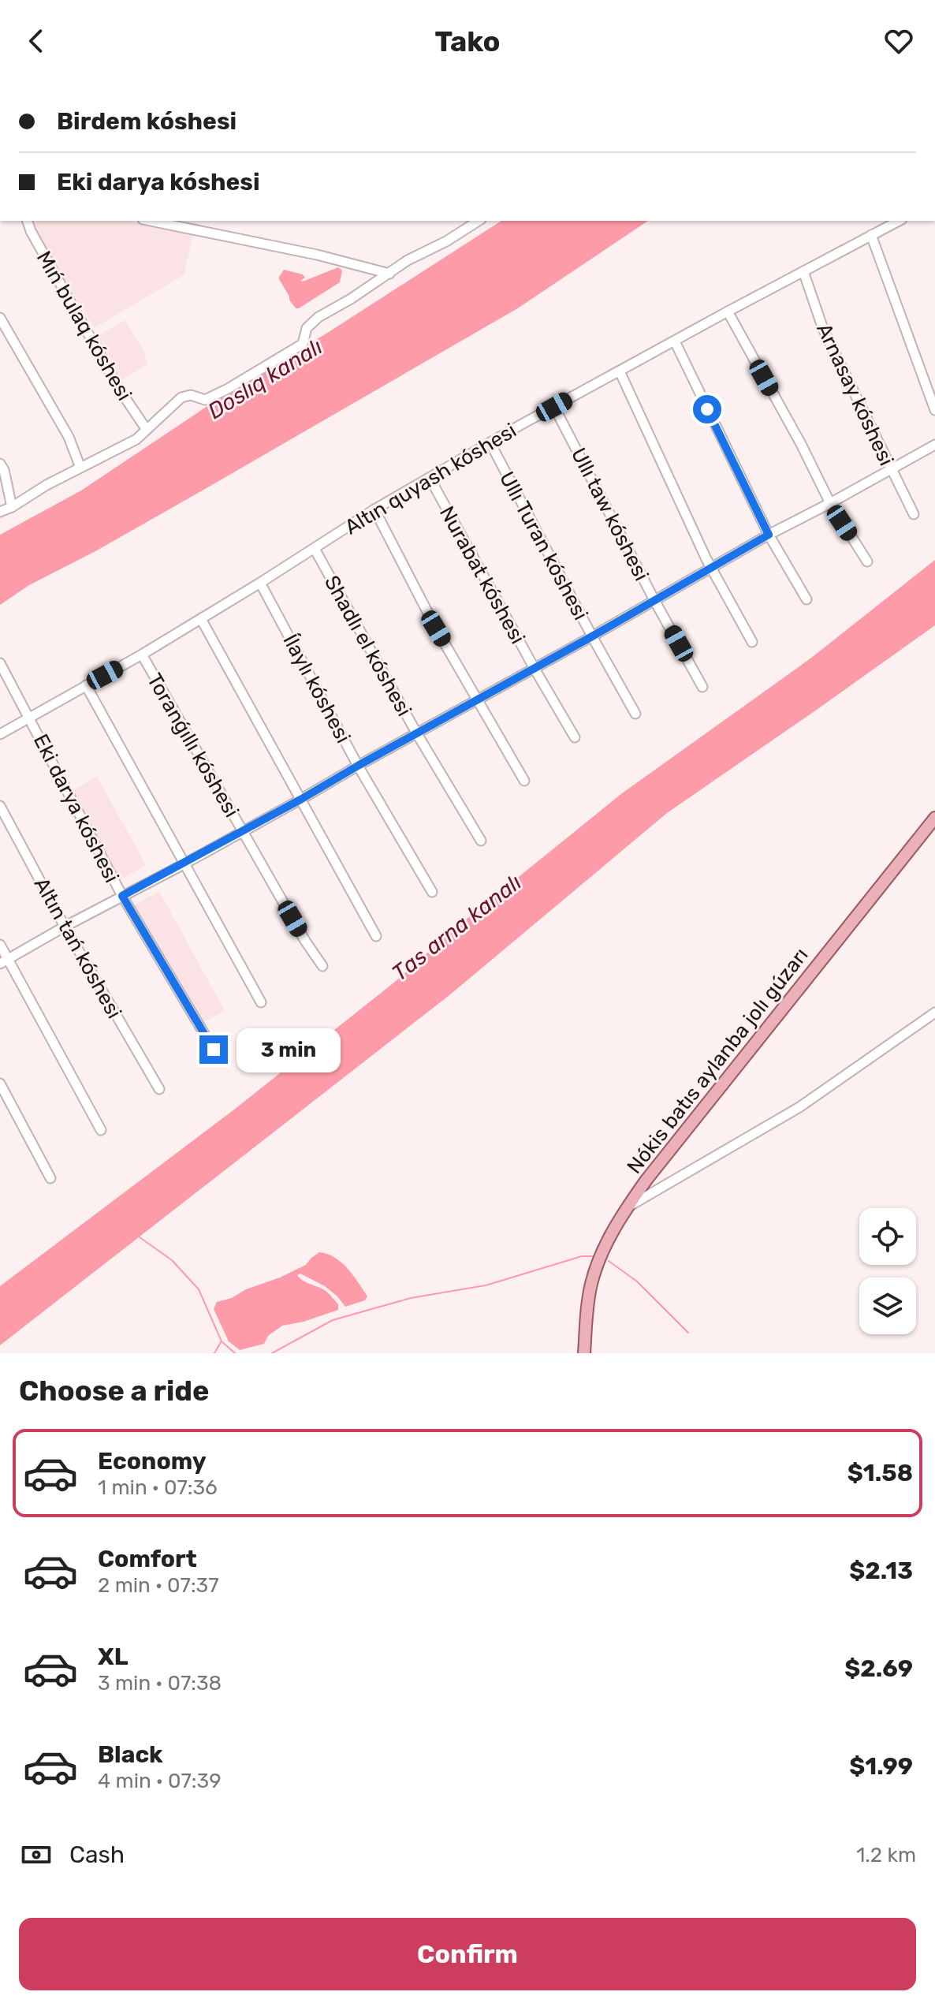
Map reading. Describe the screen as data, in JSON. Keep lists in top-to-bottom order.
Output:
{
  "streets": {
    "main road": ["Nókis batıs aylanba jolı gúzarı"],
    "street": [
      "Mıń bulaq kóshesi",
      "Arnasay kóshesi",
      "Altın quyash kóshesi",
      "Ullı taw kóshesi",
      "Ullı Turan kóshesi",
      "Nurabat kóshesi",
      "Shadlı el kóshesi",
      "Ílaylı kóshesi",
      "Toranǵıllı kóshesi",
      "Eki darya kóshesi",
      "Altın tań kóshesi"
    ]
  },
  "crossings": [
    ["Arnasay kóshesi", "Altın quyash kóshesi"],
    ["Altın quyash kóshesi", "Ullı taw kóshesi"],
    ["Altın quyash kóshesi", "Ullı Turan kóshesi"],
    ["Altın quyash kóshesi", "Nurabat kóshesi"],
    ["Altın quyash kóshesi", "Shadlı el kóshesi"],
    ["Altın quyash kóshesi", "Ílaylı kóshesi"],
    ["Altın quyash kóshesi", "Toranǵıllı kóshesi"],
    ["Altın quyash kóshesi", "Eki darya kóshesi"]
  ],
  "water": ["Doslıq kanalı", "Tas arna kanalı"],
  "page": {
    "header": "Tako",
    "banner": ["Birdem kóshesi", "Eki darya kóshesi"],
    "bubble": "3 min",
    "heading": "Choose a ride",
    "list": [
      {
        "name": "Economy",
        "note": "1 min · 07:36",
        "value": "$1.58"
      },
      {
        "name": "Comfort",
        "note": "2 min · 07:37",
        "value": "$2.13"
      },
      {
        "name": "XL",
        "note": "3 min · 07:38",
        "value": "$2.69"
      },
      {
        "name": "Black",
        "note": "4 min · 07:39",
        "value": "$1.99"
      }
    ],
    "pay": ["Cash", "1.2 km"],
    "buttons": "Confirm"
  }
}
